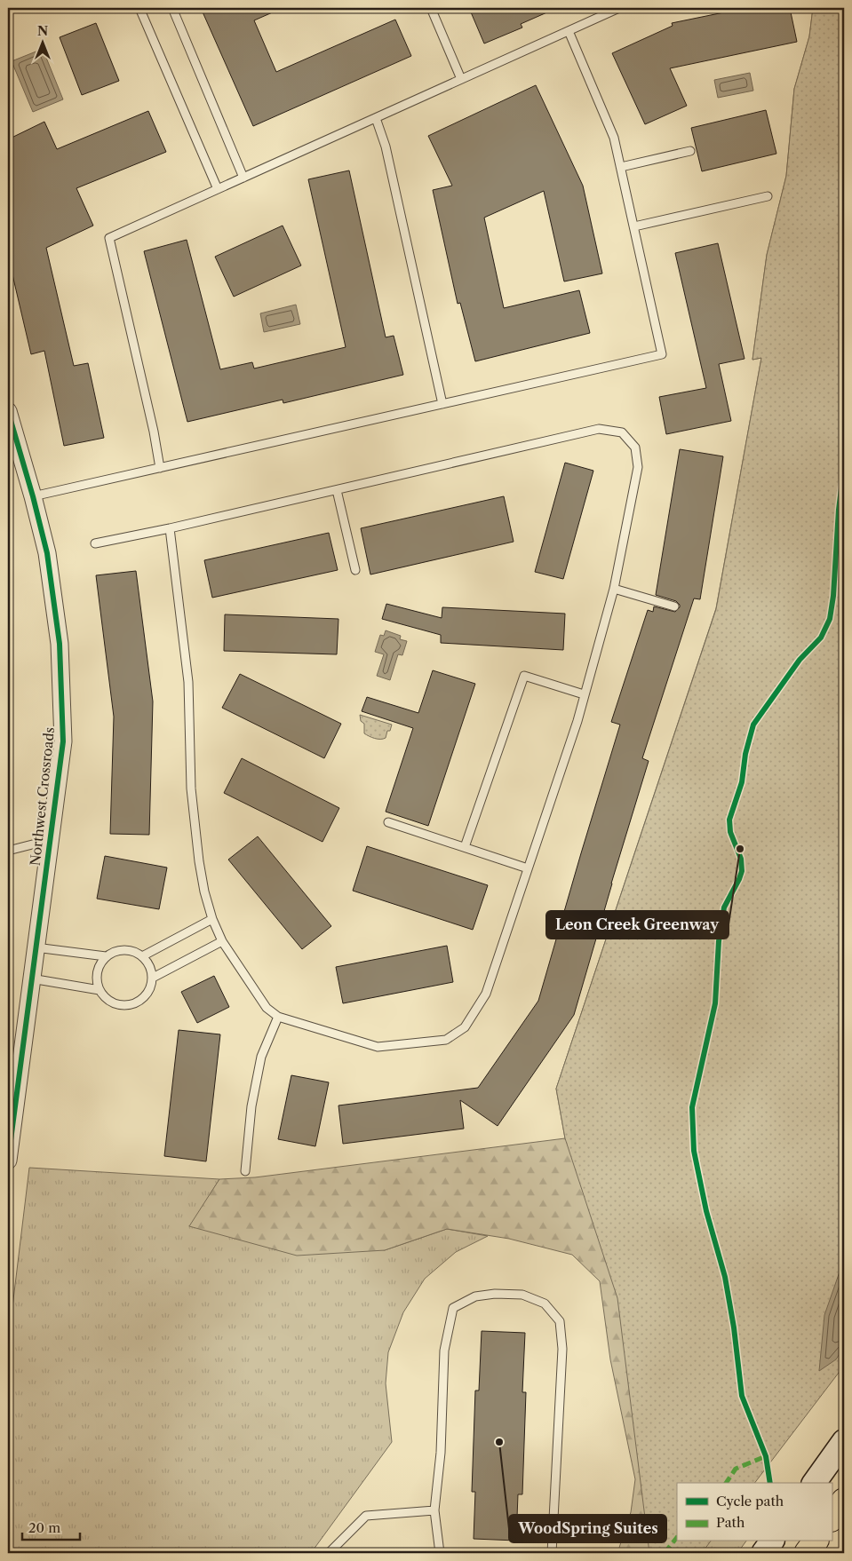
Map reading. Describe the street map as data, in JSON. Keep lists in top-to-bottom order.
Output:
{
  "streets": {
    "street": ["Northwest Crossroads"]
  },
  "places": ["Leon Creek Greenway", "WoodSpring Suites"],
  "legend": ["Cycle path", "Path"],
  "scale_bar": "20 m",
  "north": "top"
}
